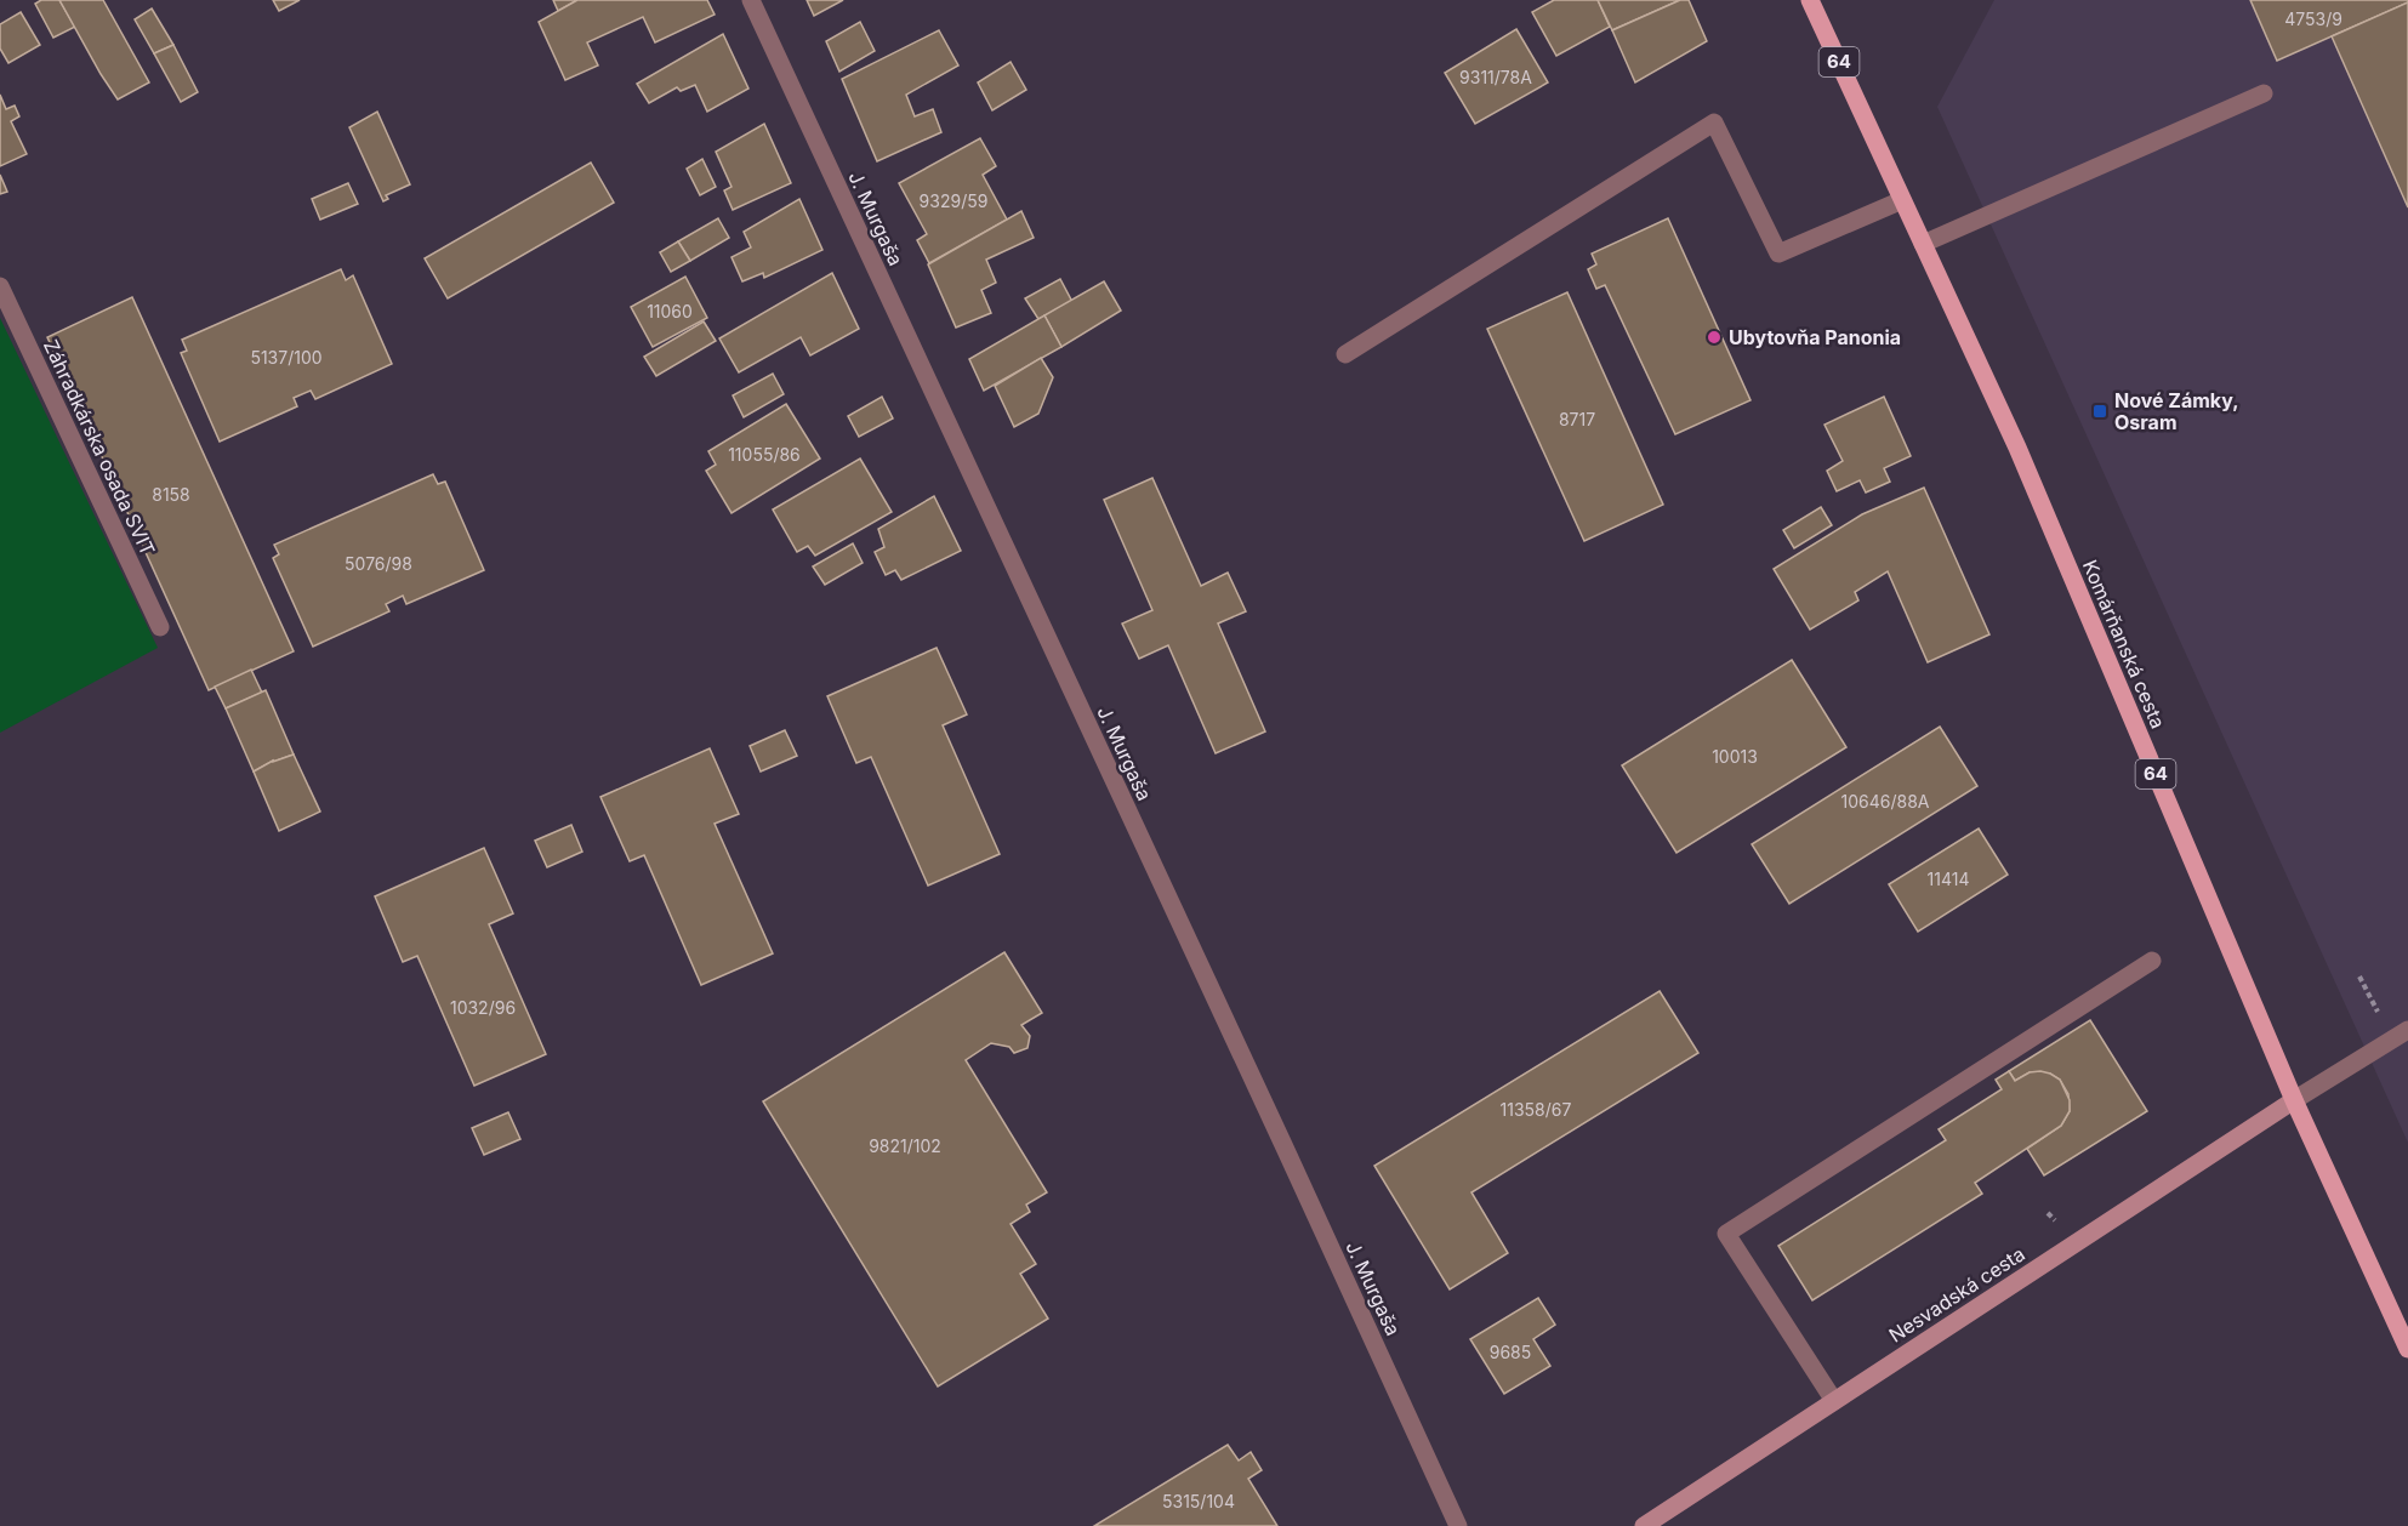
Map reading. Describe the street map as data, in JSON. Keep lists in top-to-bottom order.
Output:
{
  "streets": {
    "main road": ["64", "Komárňanská cesta"],
    "street": ["J. Murgaša", "Záhradkárska osada SVIT", "Nesvadská cesta"]
  },
  "crossings": [
    ["Komárňanská cesta", "Nesvadská cesta"]
  ],
  "places": {
    "other": ["Ubytovňa Panonia"],
    "transit": ["Nové Zámky, Osram"]
  },
  "house_numbers": [
    "4753/9",
    "9311/78A",
    "9329/59",
    "11060",
    "5137/100",
    "8717",
    "11055/86",
    "8158",
    "5076/98",
    "10013",
    "10646/88A",
    "11414",
    "1032/96",
    "11358/67",
    "9821/102",
    "9685",
    "5315/104"
  ]
}
